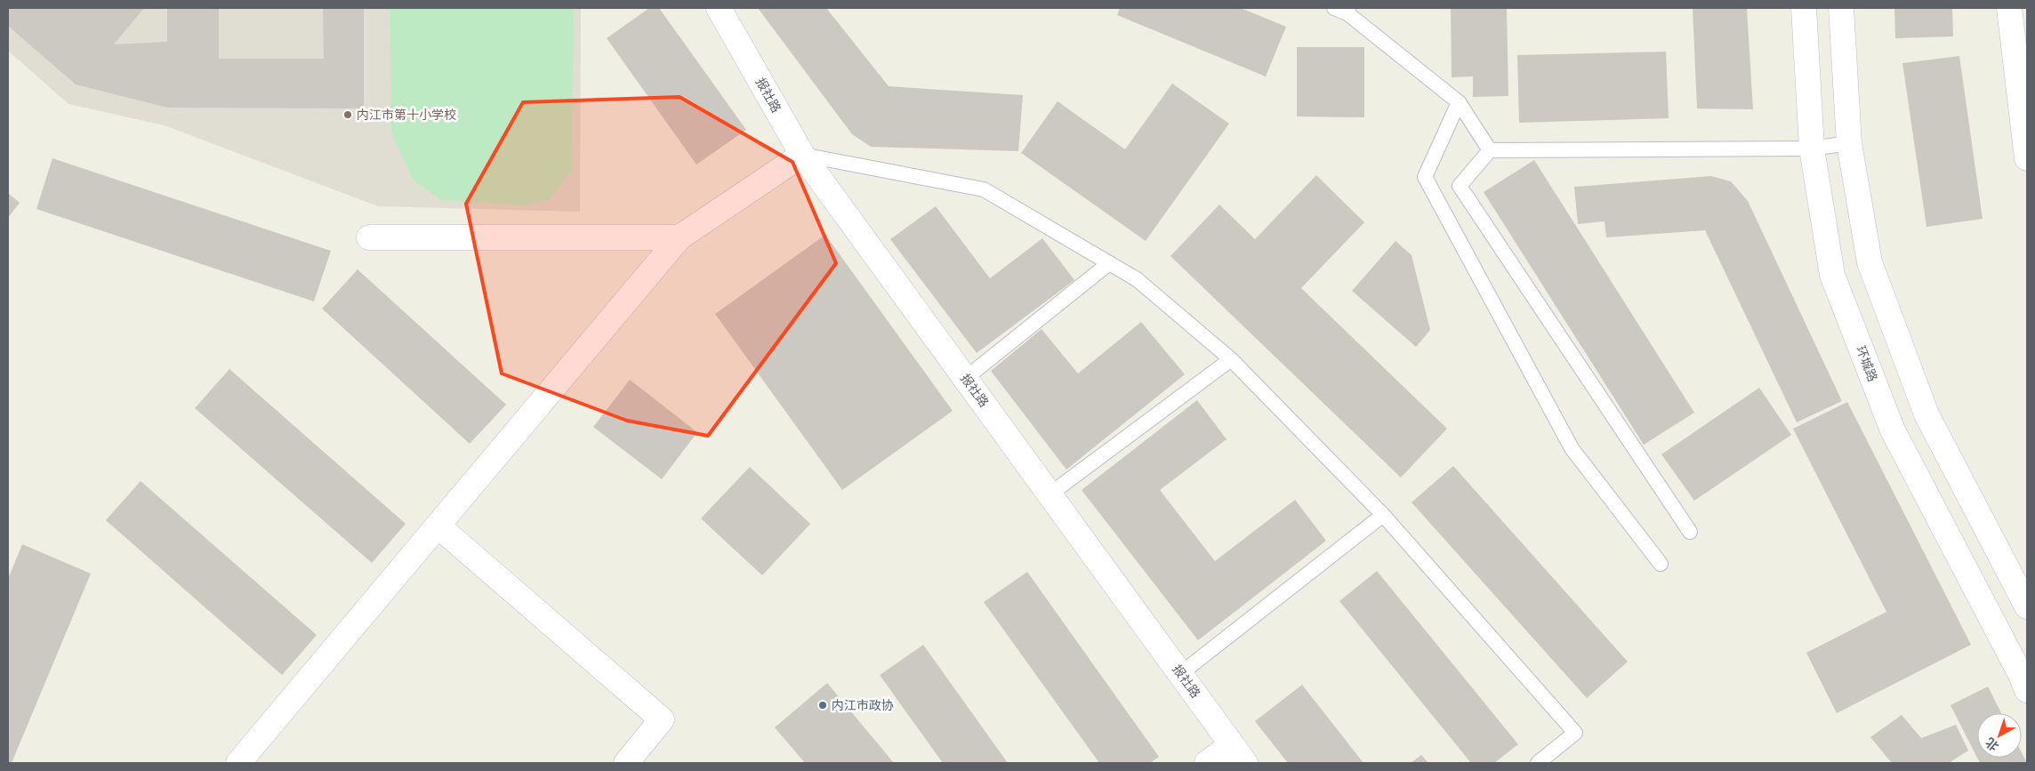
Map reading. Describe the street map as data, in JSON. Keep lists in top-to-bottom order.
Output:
{
  "streets": {
    "street": ["报社路", "环城路"]
  },
  "places": ["内江市第十小学校", "内江市政协"],
  "north": "bottom left"
}
